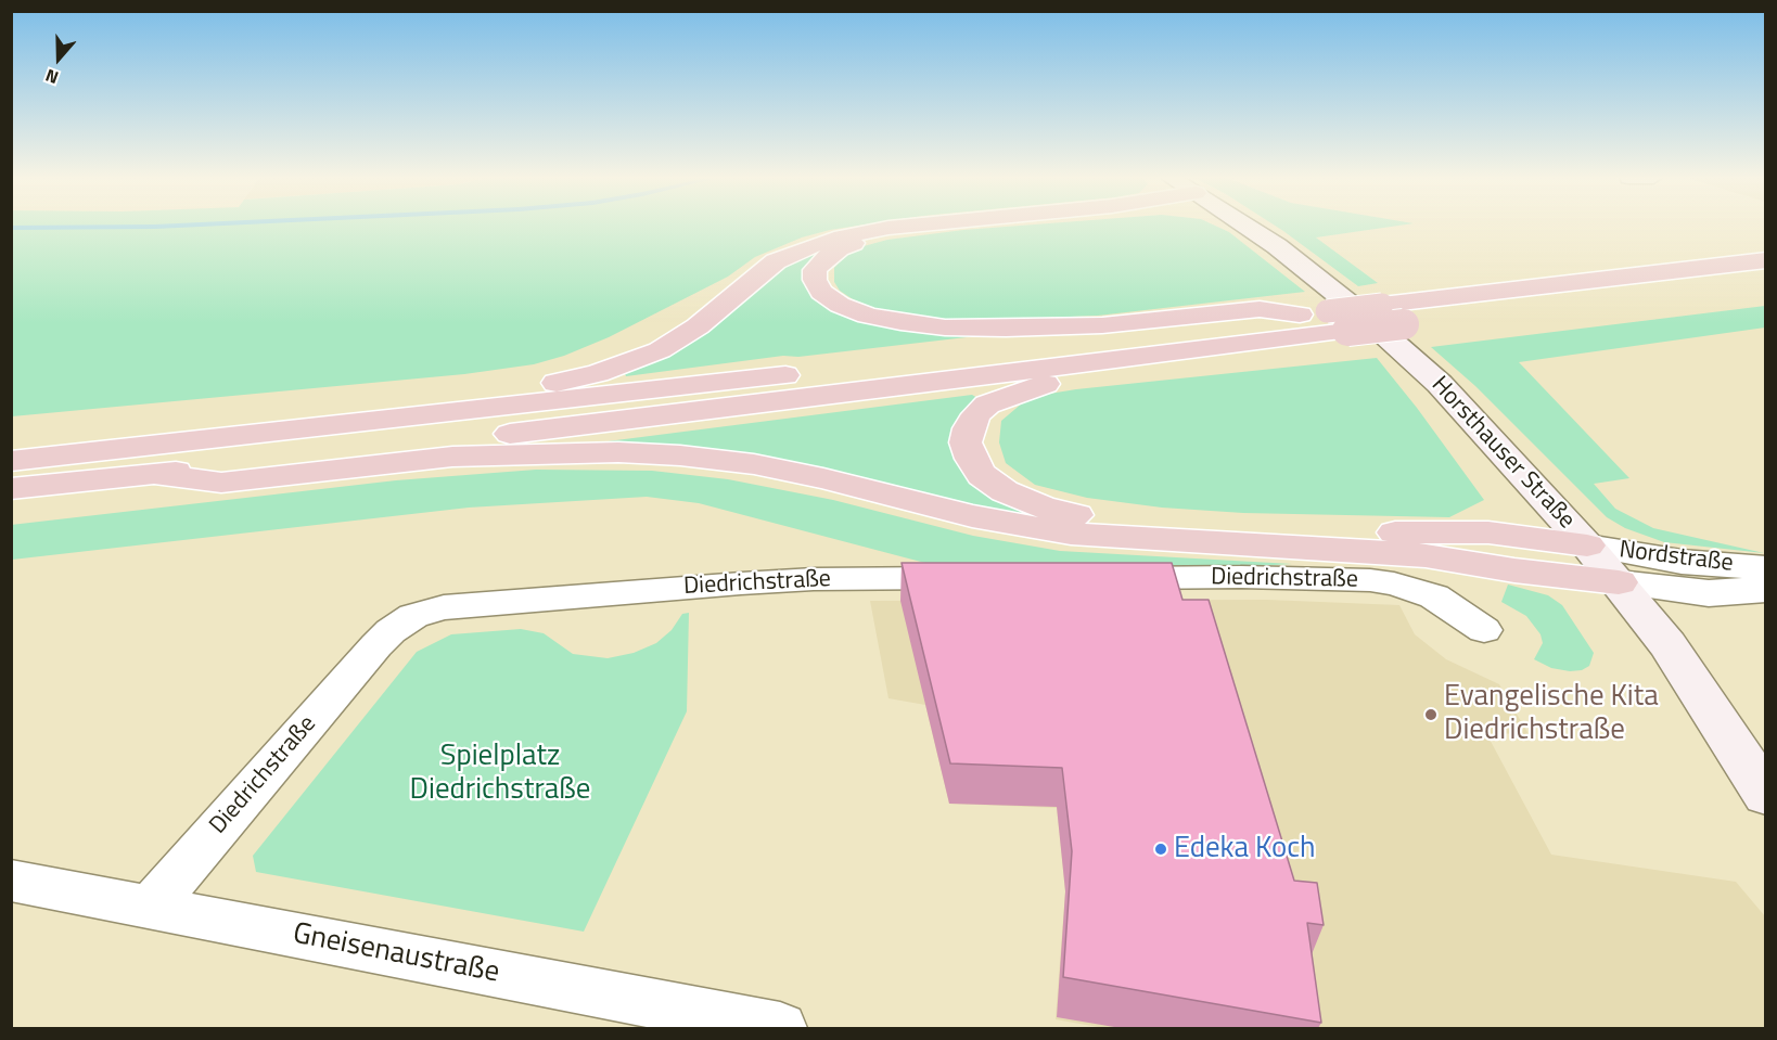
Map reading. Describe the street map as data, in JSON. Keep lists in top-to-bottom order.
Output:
{
  "streets": {
    "main road": ["Horsthauser Straße"],
    "street": ["Nordstraße", "Diedrichstraße", "Gneisenaustraße"]
  },
  "crossings": [
    ["Horsthauser Straße", "Nordstraße"],
    ["Diedrichstraße", "Gneisenaustraße"]
  ],
  "parks": ["Spielplatz Diedrichstraße"],
  "places": ["Evangelische Kita Diedrichstraße", "Edeka Koch"],
  "north": "bottom"
}
